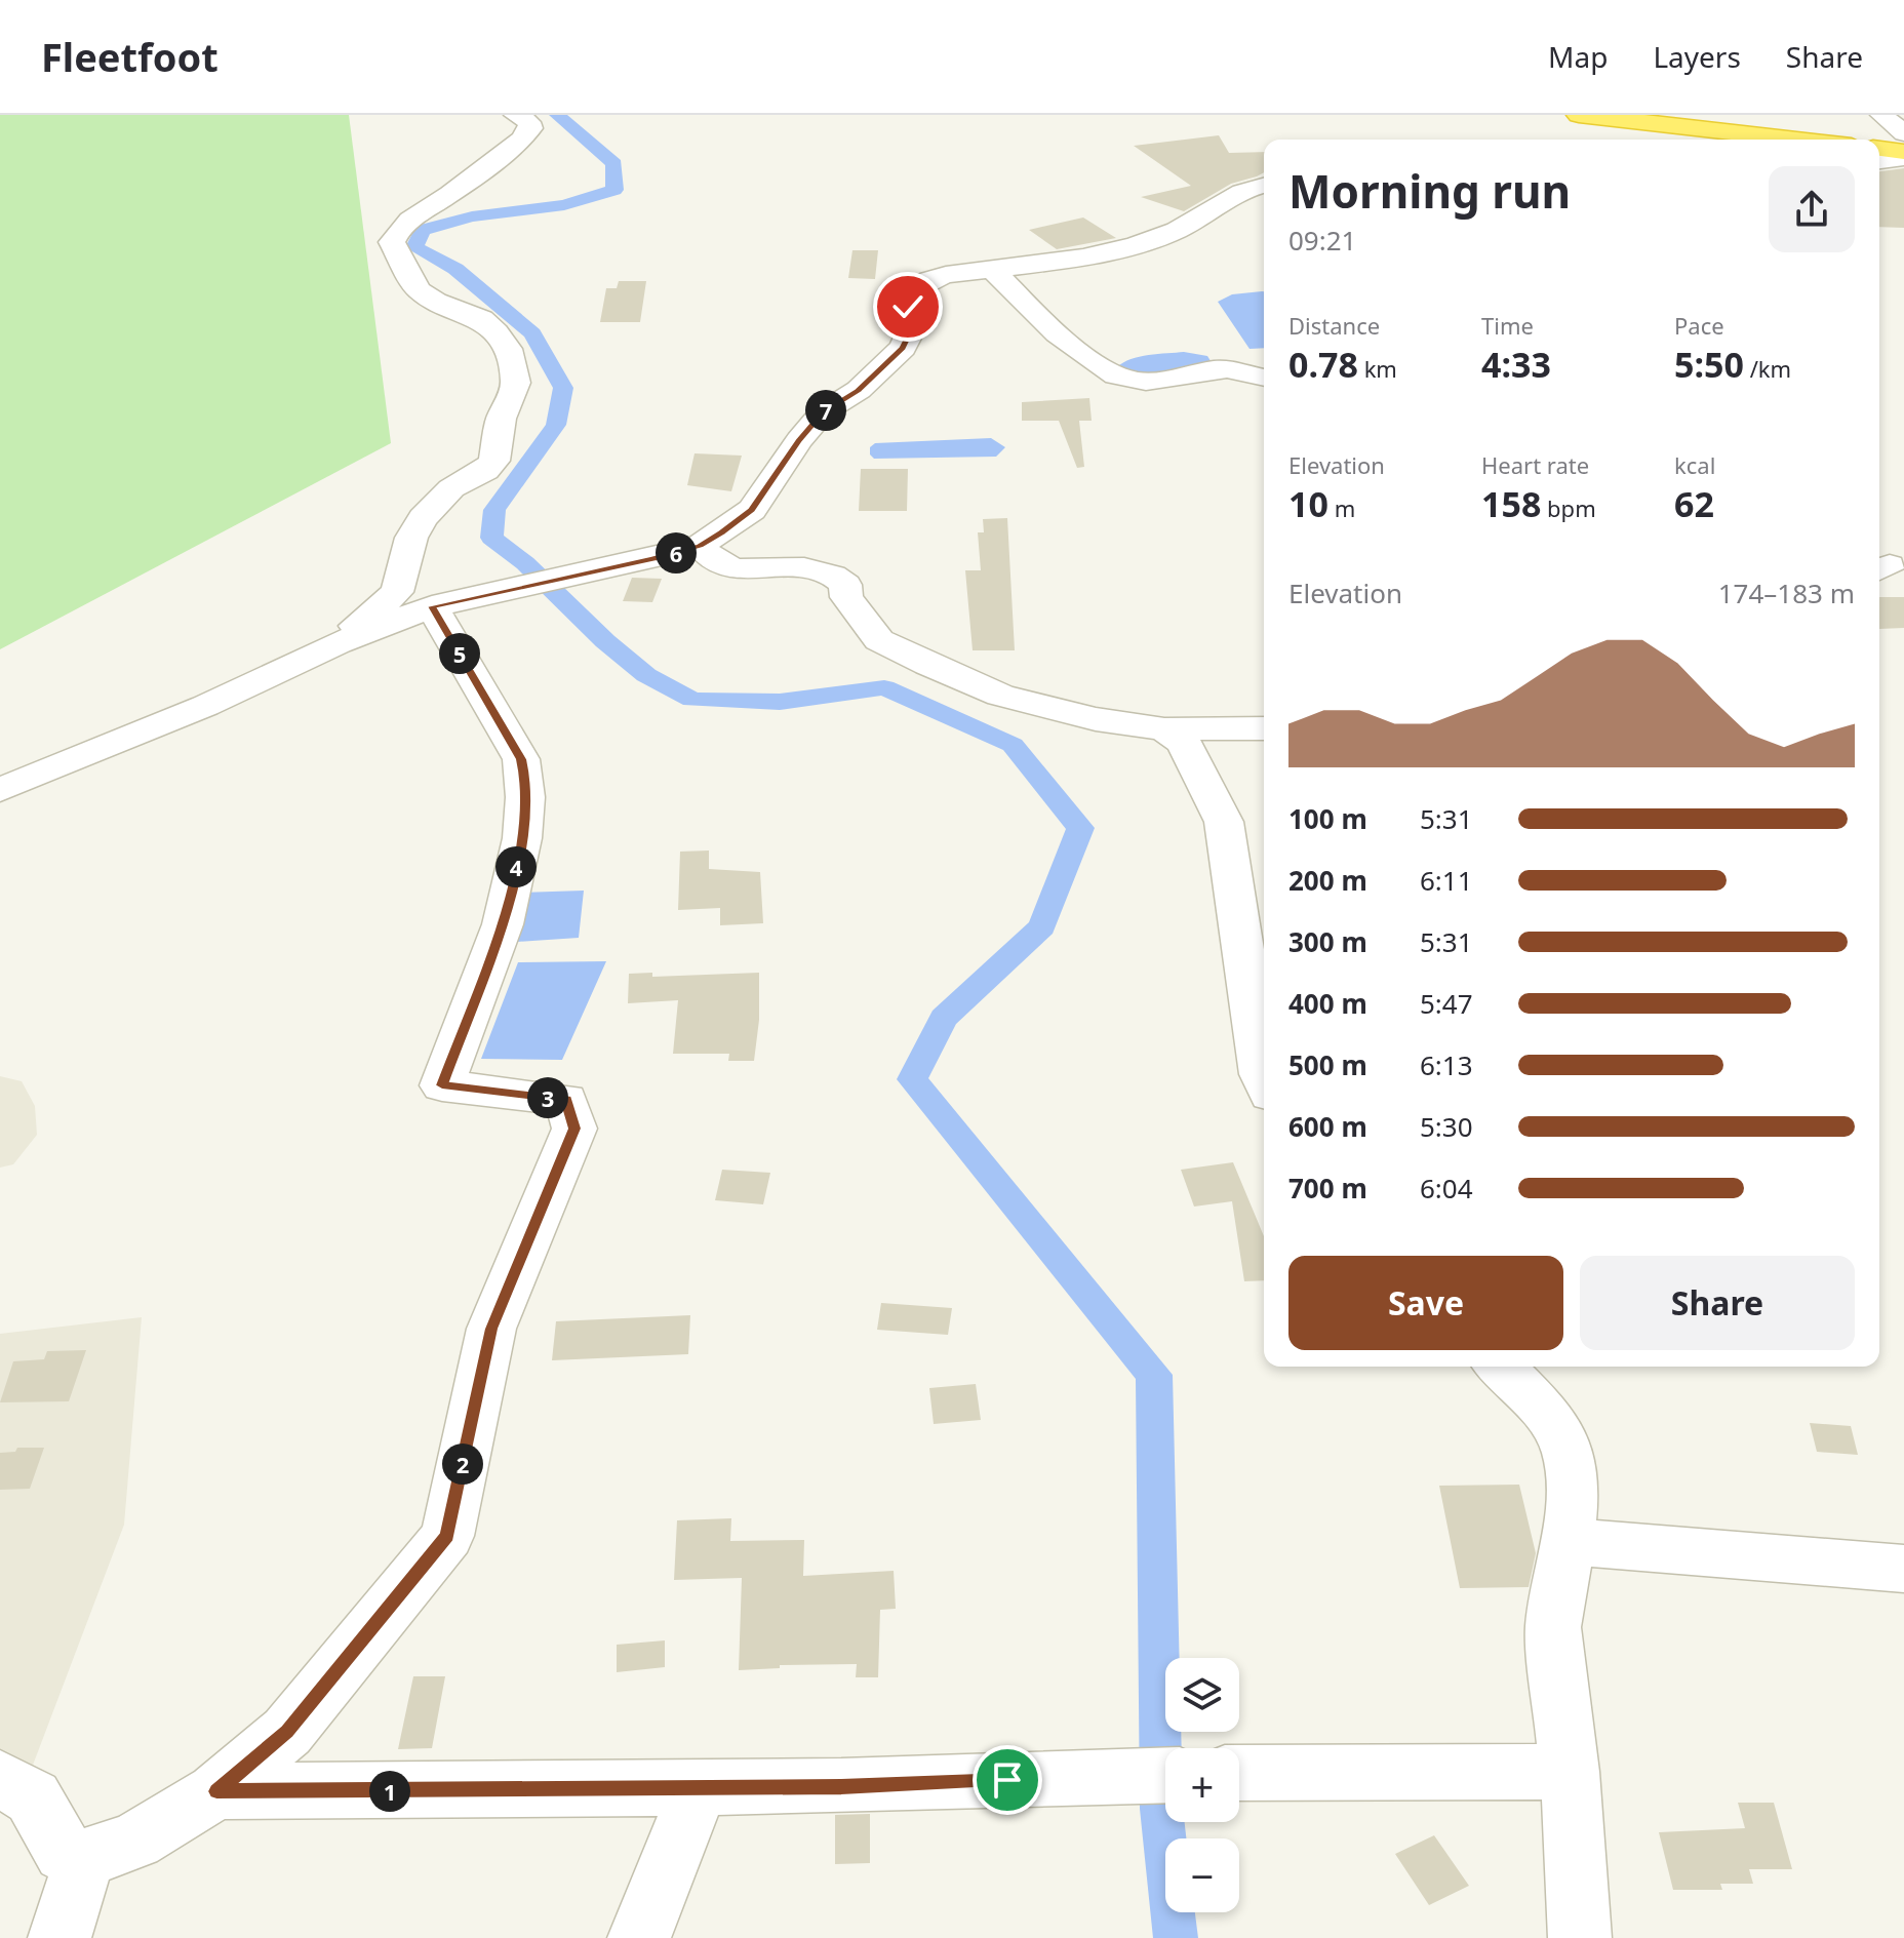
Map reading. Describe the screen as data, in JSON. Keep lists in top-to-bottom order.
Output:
{
  "page": {
    "header": "Fleetfoot",
    "nav": ["Map", "Layers", "Share"],
    "heading": ["Morning run", "09:21"],
    "stats": [
      ["Distance", "0.78 km"],
      ["Time", "4:33"],
      ["Pace", "5:50 /km"],
      ["Elevation", "10 m"],
      ["Heart rate", "158 bpm"],
      ["kcal", "62"]
    ],
    "pins": [
      "7",
      "6",
      "5",
      "4",
      "3",
      "2",
      "1"
    ],
    "chart": ["Elevation", "174–183 m"],
    "list": [
      {
        "name": "100 m",
        "note": "5:31"
      },
      {
        "name": "200 m",
        "note": "6:11"
      },
      {
        "name": "300 m",
        "note": "5:31"
      },
      {
        "name": "400 m",
        "note": "5:47"
      },
      {
        "name": "500 m",
        "note": "6:13"
      },
      {
        "name": "600 m",
        "note": "5:30"
      },
      {
        "name": "700 m",
        "note": "6:04"
      }
    ],
    "buttons": ["Save", "Share"],
    "map_buttons": ["+", "−"]
  }
}
